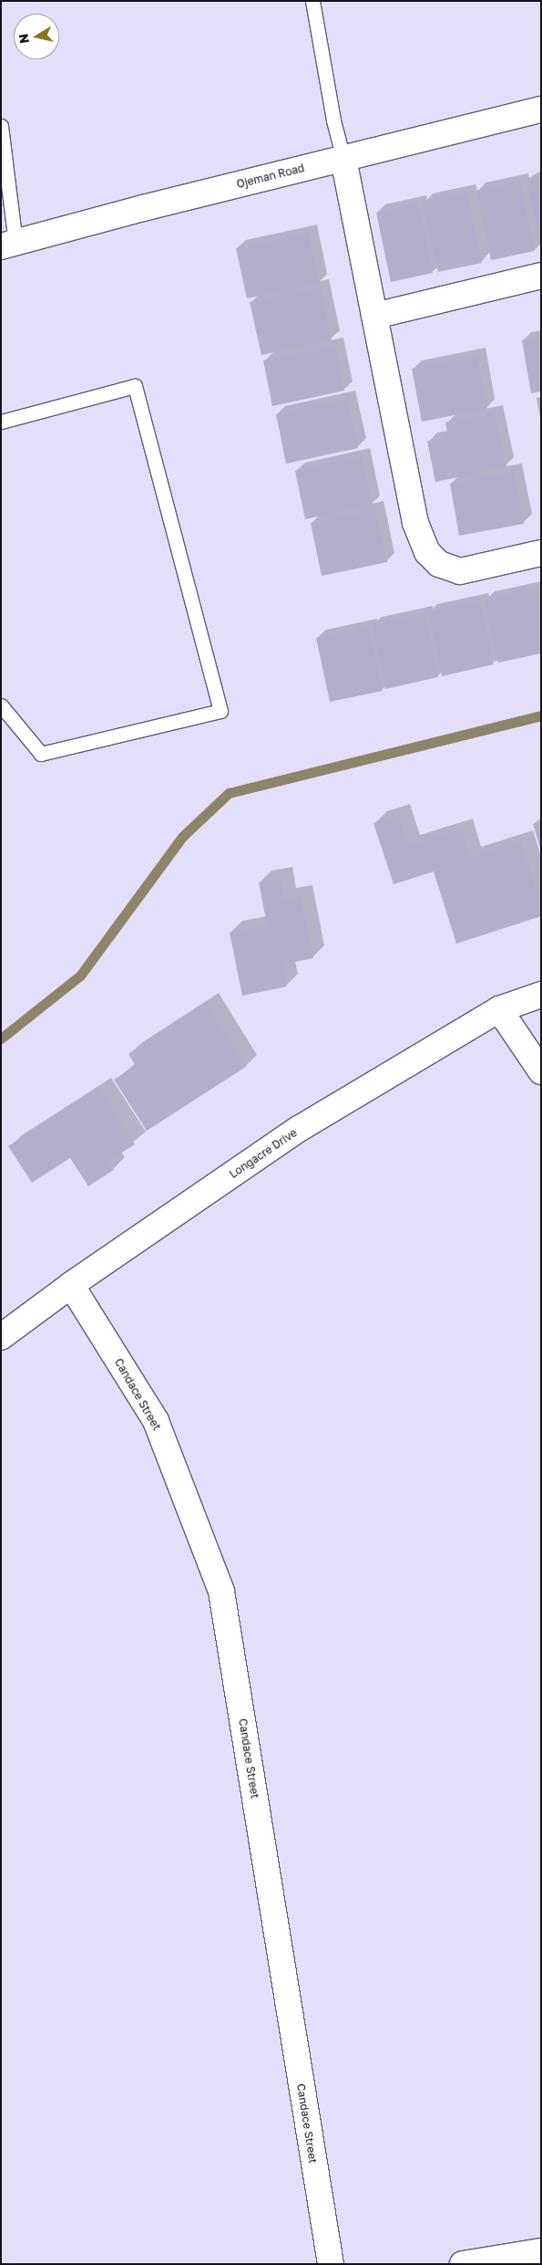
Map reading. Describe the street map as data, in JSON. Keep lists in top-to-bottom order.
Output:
{
  "streets": {
    "street": ["Ojeman Road", "Longacre Drive", "Candace Street"]
  },
  "crossings": [
    ["Longacre Drive", "Candace Street"]
  ],
  "north": "left"
}
